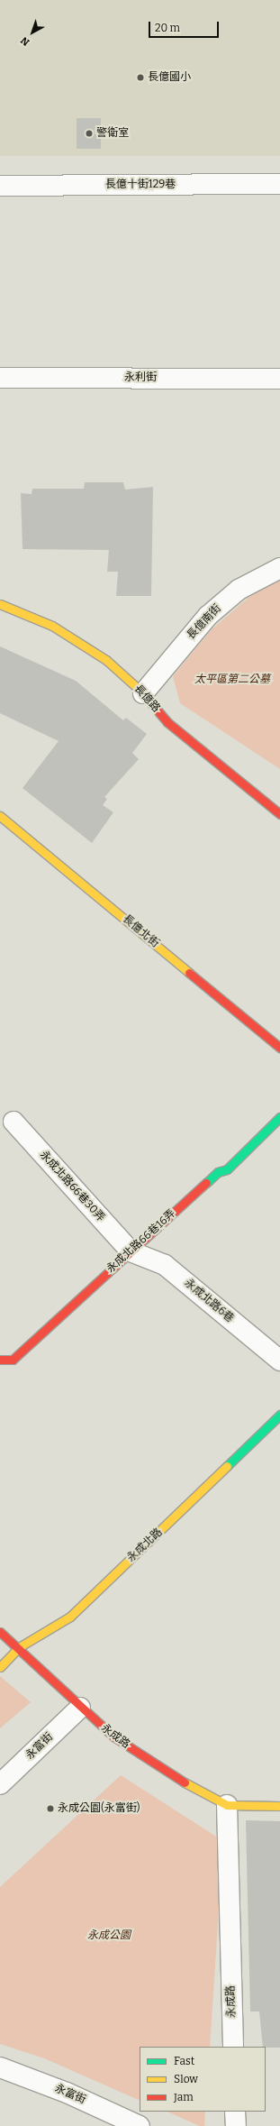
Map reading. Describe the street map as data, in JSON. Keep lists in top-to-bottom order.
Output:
{
  "streets": {
    "street": [
      "長億十街129巷",
      "永利街",
      "長億南街",
      "長億路",
      "長億北街",
      "永成北路66巷30弄",
      "永成北路66巷16弄",
      "永成北路6巷",
      "永成北路",
      "永成路",
      "永富街"
    ]
  },
  "crossings": [
    ["長億南街", "長億路"],
    ["永成北路66巷30弄", "永成北路66巷16弄"],
    ["永成北路66巷30弄", "永成北路6巷"],
    ["永成北路66巷16弄", "永成北路6巷"],
    ["永成北路", "永成路"],
    ["永成路", "永富街"]
  ],
  "parks": ["太平區第二公墓", "永成公園"],
  "places": ["長億國小", "警衛室", "永成公園(永富街)"],
  "legend": ["Fast", "Slow", "Jam"],
  "scale_bar": "20 m",
  "north": "bottom left"
}
